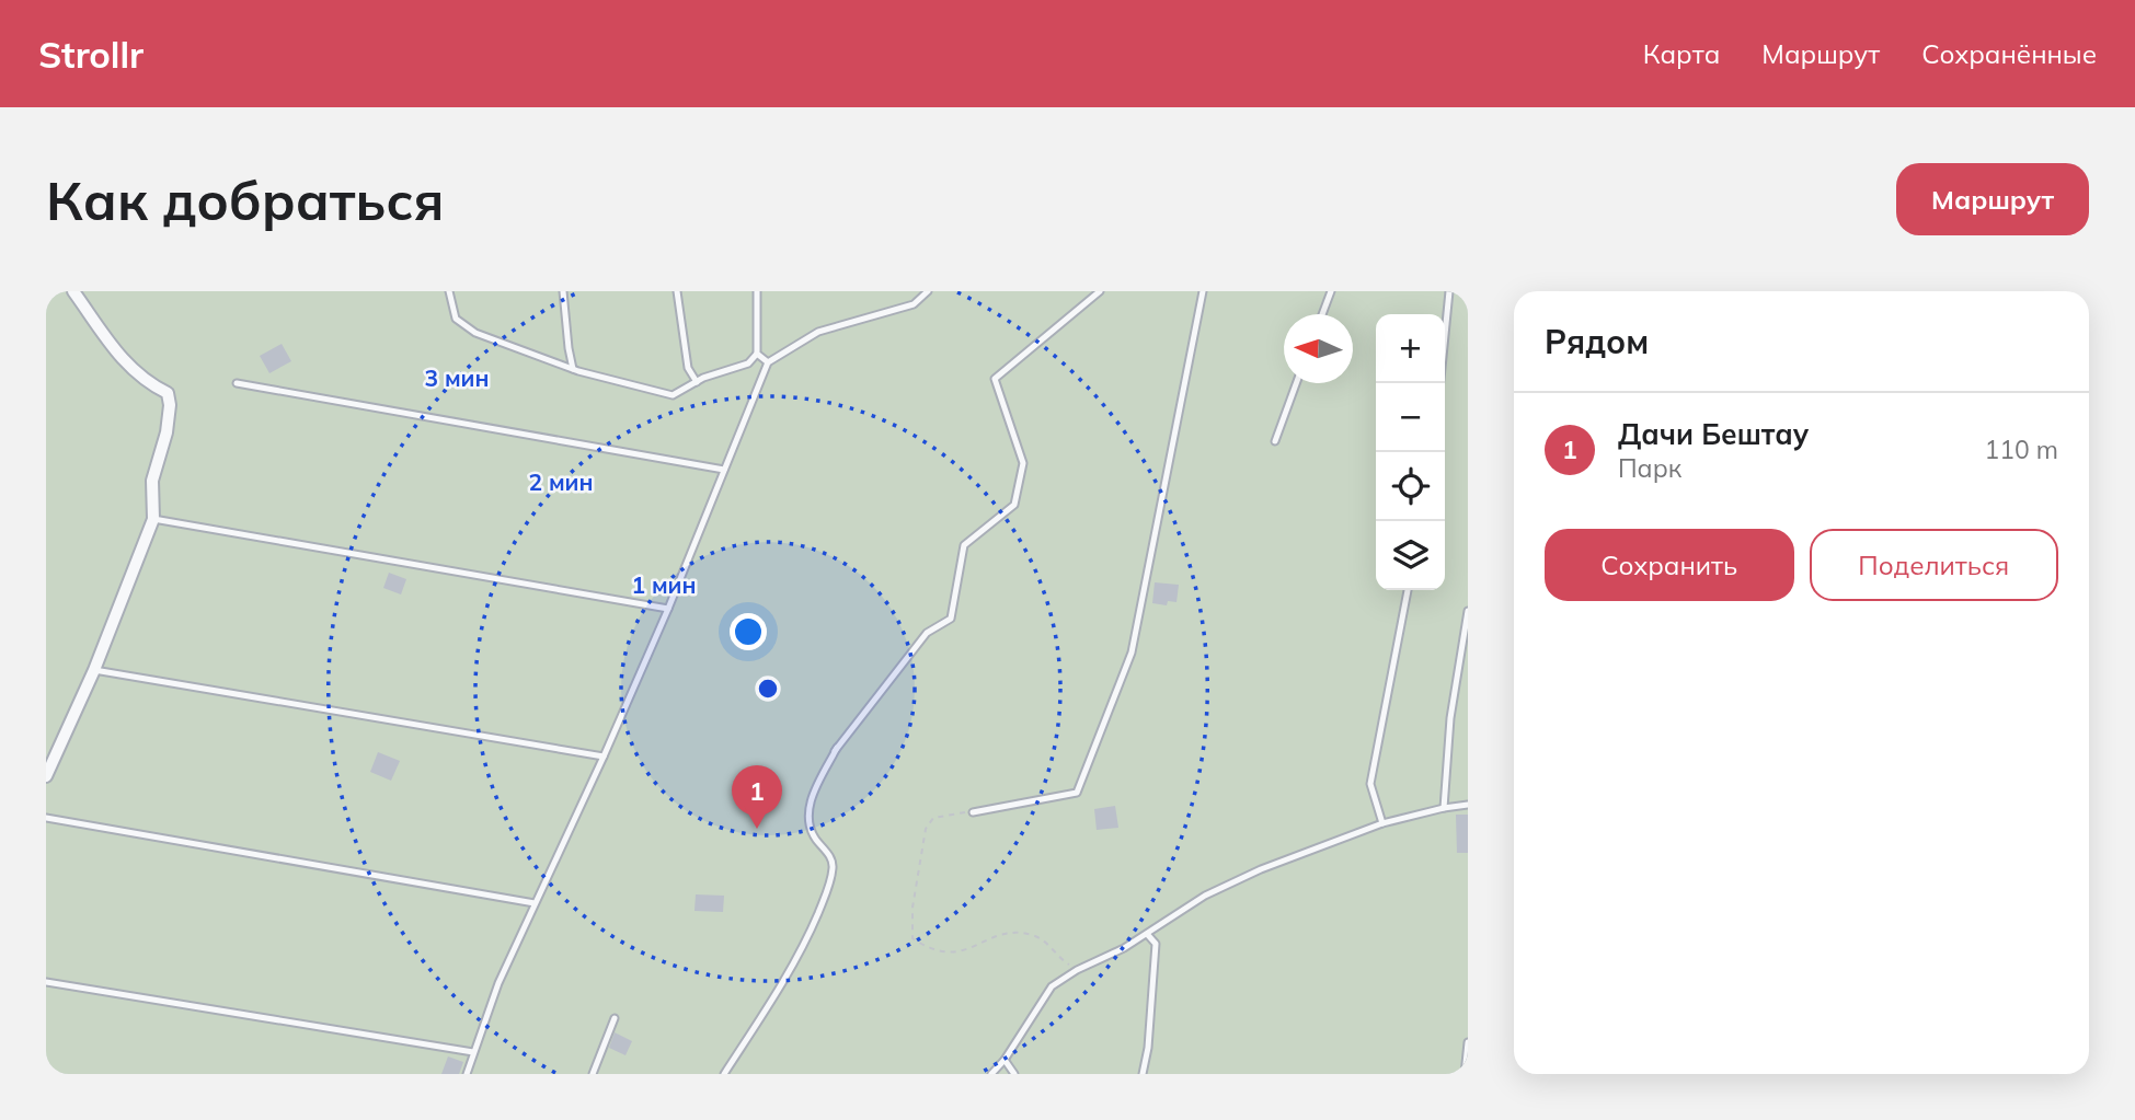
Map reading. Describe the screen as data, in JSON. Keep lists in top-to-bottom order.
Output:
{
  "north": "left",
  "page": {
    "header": "Strollr",
    "nav": ["Карта", "Маршрут", "Сохранённые"],
    "buttons": [
      "Маршрут",
      ["Сохранить", "Поделиться"]
    ],
    "title": "Как добраться",
    "heading": "Рядом",
    "map_buttons": ["+", "−"],
    "list": [
      {
        "mark": "1",
        "name": "Дачи Бештау",
        "note": "Парк",
        "value": "110 m"
      }
    ],
    "pins": "1"
  },
  "rings": ["3 мин", "2 мин", "1 мин"]
}
